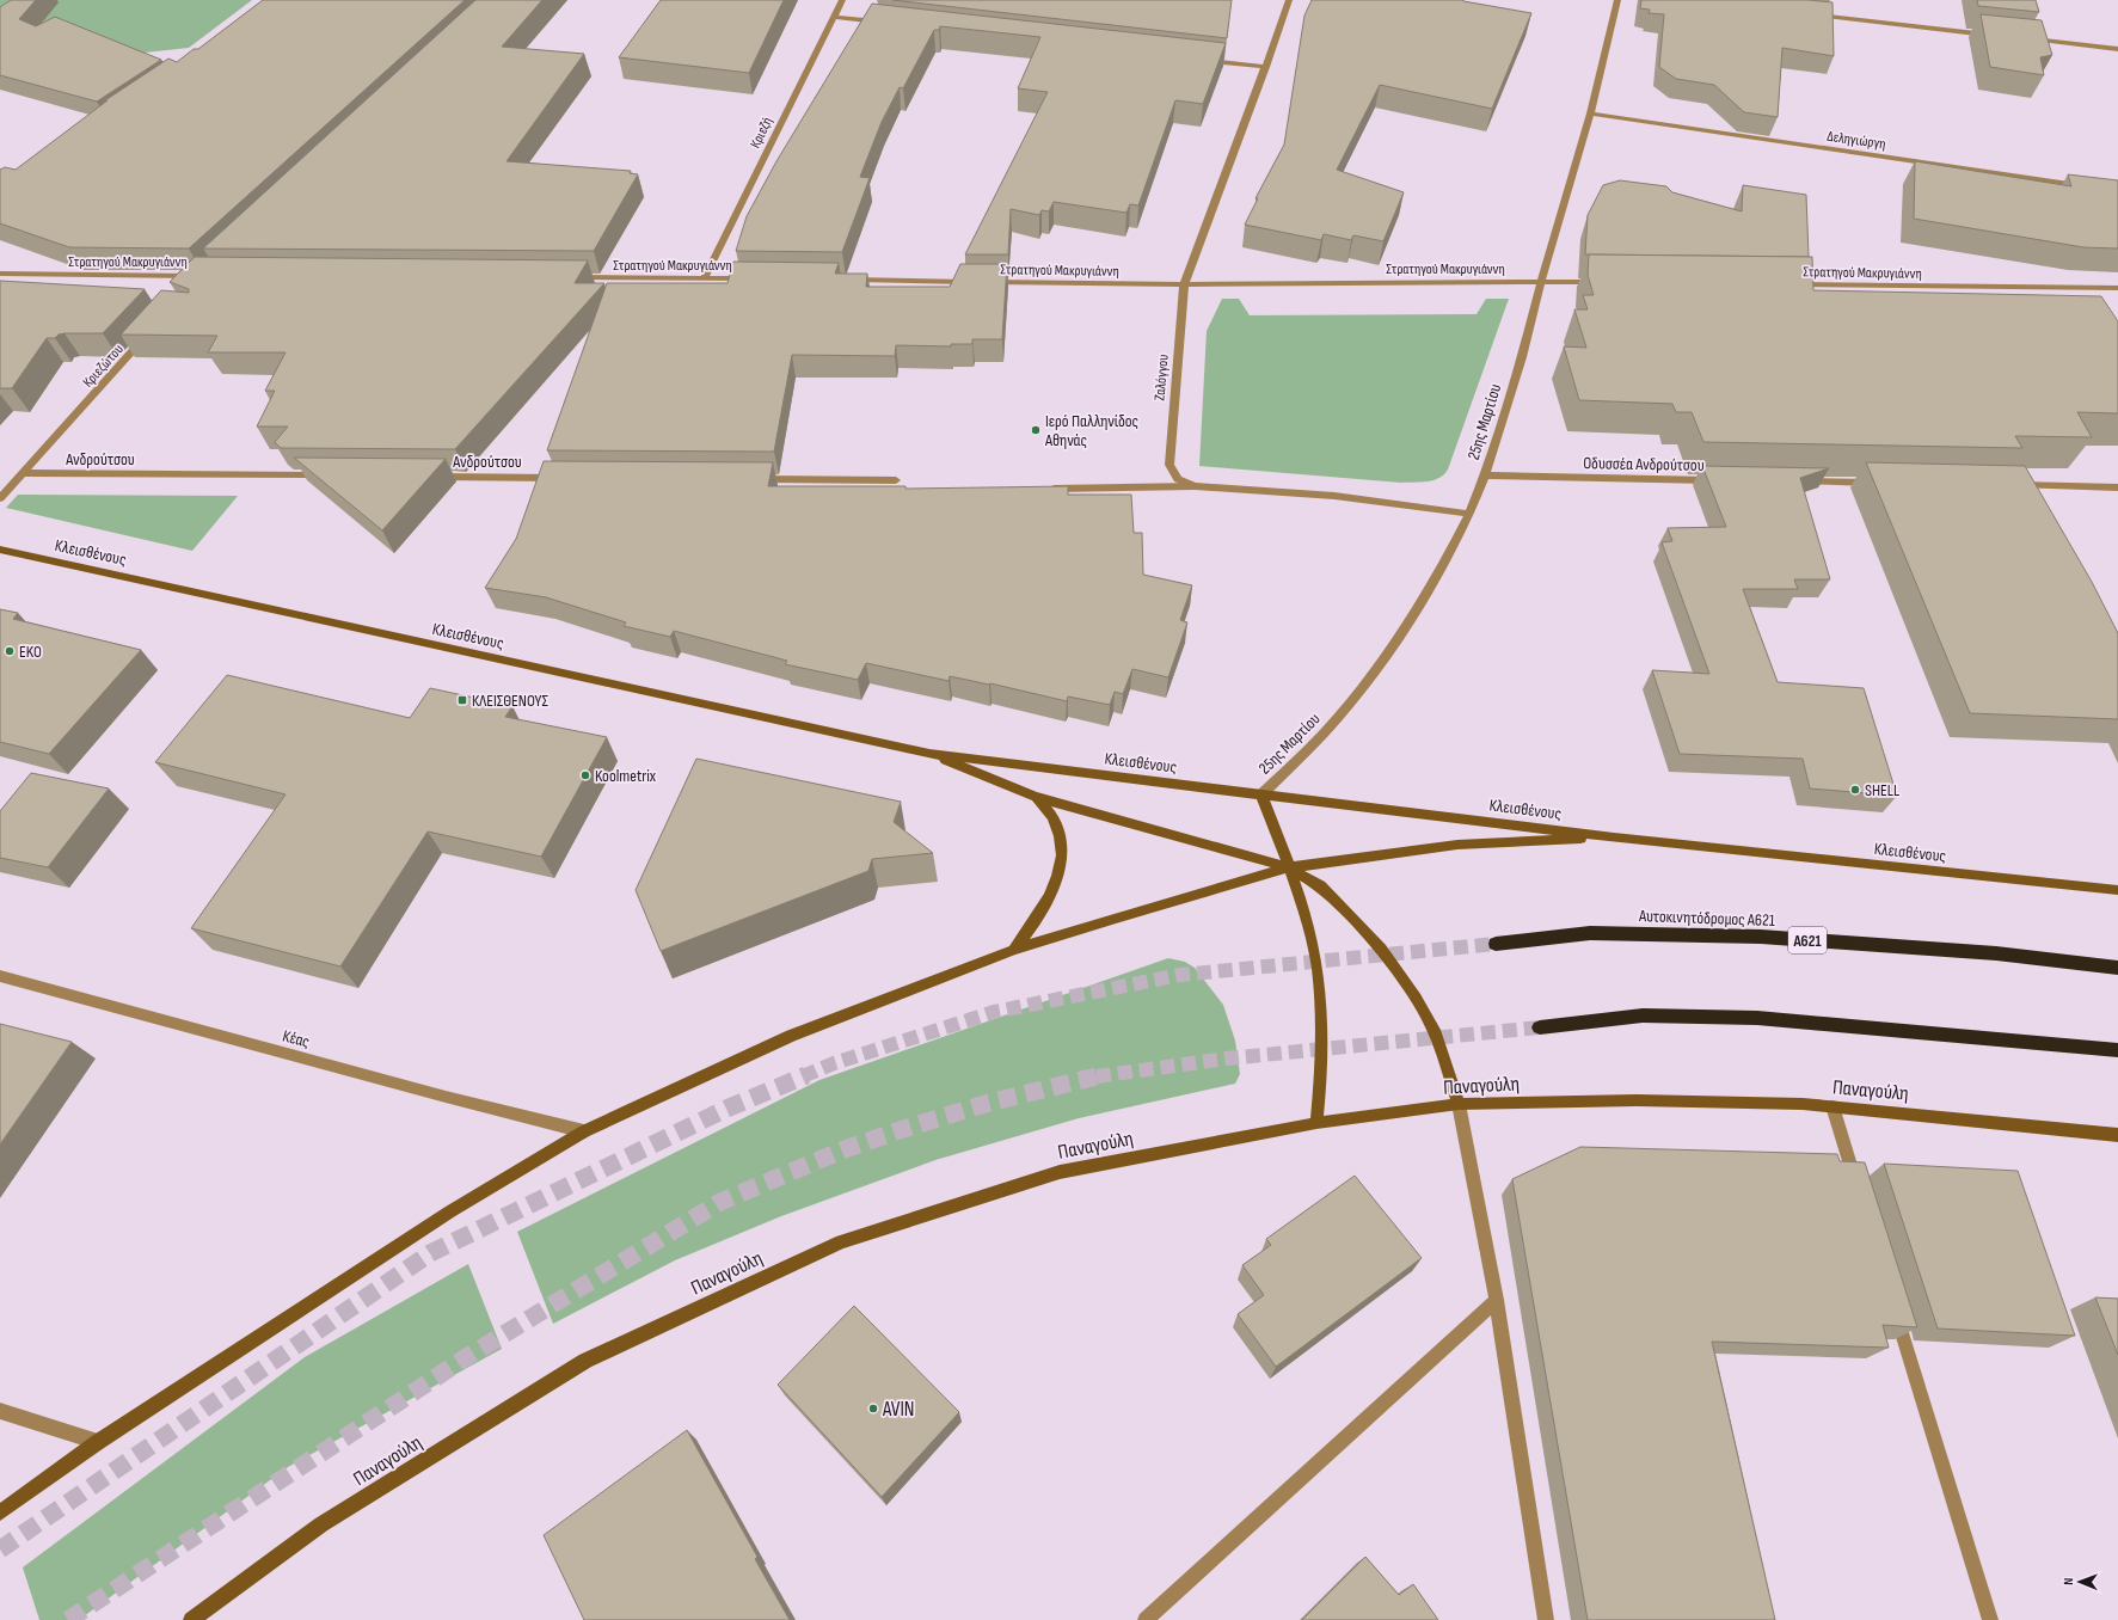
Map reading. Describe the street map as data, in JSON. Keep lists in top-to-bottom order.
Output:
{
  "streets": {
    "highway": ["Αυτοκινητόδρομος Α621", "Α621"],
    "main road": ["Κλεισθένους", "Παναγούλη"],
    "street": [
      "Κριεζή",
      "Δεληγιώργη",
      "Στρατηγού Μακρυγιάννη",
      "Κριεζώτου",
      "Ζαλόγγου",
      "25ης Μαρτίου",
      "Ανδρούτσου",
      "Οδυσσέα Ανδρούτσου",
      "Κέας"
    ]
  },
  "crossings": [
    ["Κριεζή", "Στρατηγού Μακρυγιάννη"],
    ["Δεληγιώργη", "25ης Μαρτίου"],
    ["Στρατηγού Μακρυγιάννη", "Ζαλόγγου"],
    ["Στρατηγού Μακρυγιάννη", "25ης Μαρτίου"],
    ["Κριεζώτου", "Ανδρούτσου"],
    ["Ζαλόγγου", "25ης Μαρτίου"],
    ["25ης Μαρτίου", "Οδυσσέα Ανδρούτσου"],
    ["25ης Μαρτίου", "Κλεισθένους"]
  ],
  "places": {
    "other": [
      "Ιερό Παλληνίδος Αθηνάς",
      "EKO",
      "Koolmetrix",
      "SHELL",
      "AVIN"
    ],
    "transit": ["ΚΛΕΙΣΘΕΝΟΥΣ"]
  },
  "north": "left"
}
